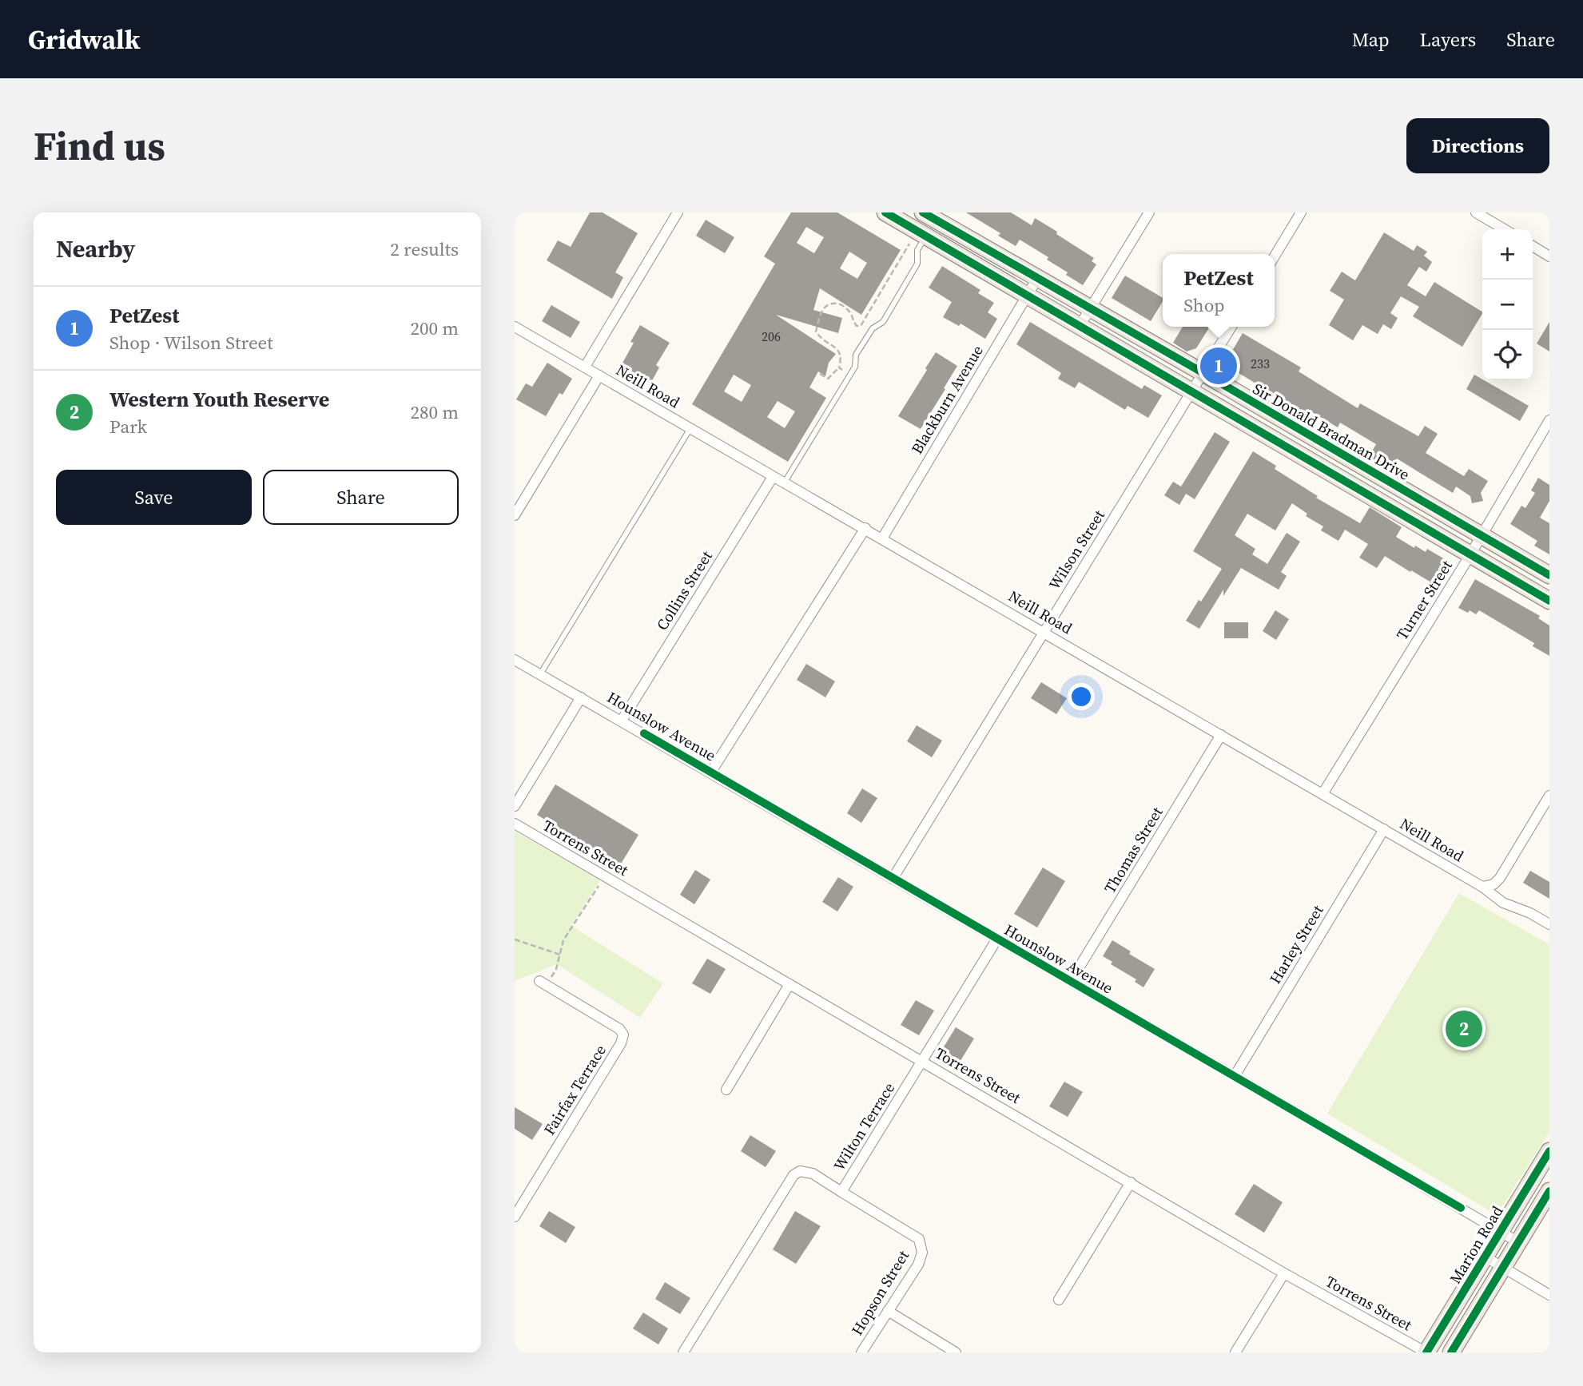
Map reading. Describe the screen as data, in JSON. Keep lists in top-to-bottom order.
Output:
{
  "streets": {
    "main road": ["Sir Donald Bradman Drive", "Marion Road"],
    "street": [
      "Neill Road",
      "Blackburn Avenue",
      "Wilson Street",
      "Collins Street",
      "Turner Street",
      "Hounslow Avenue",
      "Torrens Street",
      "Thomas Street",
      "Harley Street",
      "Fairfax Terrace",
      "Wilton Terrace",
      "Hopson Street"
    ]
  },
  "crossings": [
    ["Neill Road", "Blackburn Avenue"],
    ["Neill Road", "Wilson Street"],
    ["Neill Road", "Collins Street"],
    ["Neill Road", "Turner Street"],
    ["Neill Road", "Thomas Street"],
    ["Neill Road", "Harley Street"],
    ["Blackburn Avenue", "Sir Donald Bradman Drive"],
    ["Sir Donald Bradman Drive", "Wilson Street"],
    ["Sir Donald Bradman Drive", "Turner Street"],
    ["Wilson Street", "Hounslow Avenue"],
    ["Collins Street", "Hounslow Avenue"],
    ["Hounslow Avenue", "Thomas Street"],
    ["Hounslow Avenue", "Harley Street"],
    ["Hounslow Avenue", "Wilton Terrace"],
    ["Hounslow Avenue", "Marion Road"],
    ["Torrens Street", "Wilton Terrace"],
    ["Torrens Street", "Marion Road"],
    ["Wilton Terrace", "Hopson Street"]
  ],
  "house_numbers": ["206", "233"],
  "page": {
    "header": "Gridwalk",
    "nav": ["Map", "Layers", "Share"],
    "buttons": [
      "Directions",
      ["Save", "Share"]
    ],
    "title": "Find us",
    "heading": ["Nearby", "2 results"],
    "map_buttons": ["+", "−"],
    "popup": ["PetZest", "Shop"],
    "list": [
      {
        "mark": "1",
        "name": "PetZest",
        "note": "Shop · Wilson Street",
        "value": "200 m"
      },
      {
        "mark": "2",
        "name": "Western Youth Reserve",
        "note": "Park",
        "value": "280 m"
      }
    ],
    "pins": ["1", "2"]
  }
}
